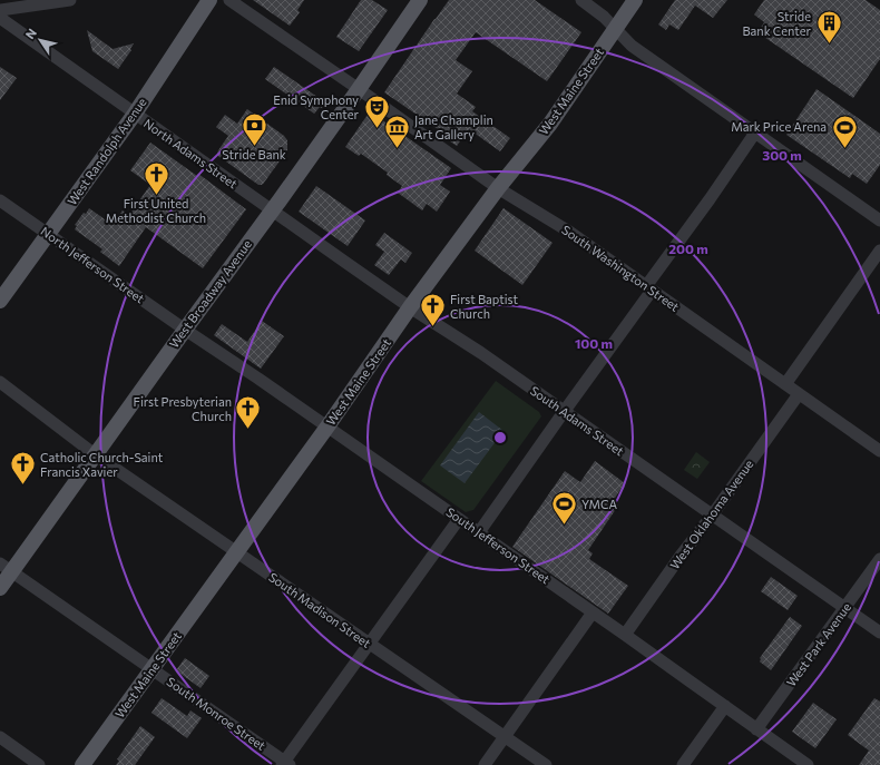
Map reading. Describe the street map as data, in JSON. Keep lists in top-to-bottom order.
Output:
{
  "streets": {
    "main road": ["West Maine Street", "West Randolph Avenue", "West Broadway Avenue"],
    "street": [
      "North Adams Street",
      "North Jefferson Street",
      "South Washington Street",
      "South Adams Street",
      "West Oklahoma Avenue",
      "South Jefferson Street",
      "South Madison Street",
      "West Park Avenue",
      "South Monroe Street"
    ]
  },
  "crossings": [
    ["West Maine Street", "South Washington Street"],
    ["West Maine Street", "South Adams Street"],
    ["West Maine Street", "South Jefferson Street"],
    ["West Maine Street", "South Madison Street"],
    ["West Maine Street", "South Monroe Street"],
    ["West Randolph Avenue", "North Adams Street"],
    ["West Randolph Avenue", "North Jefferson Street"],
    ["North Adams Street", "West Broadway Avenue"],
    ["North Adams Street", "South Adams Street"],
    ["North Jefferson Street", "West Broadway Avenue"],
    ["North Jefferson Street", "South Jefferson Street"],
    ["South Washington Street", "West Broadway Avenue"],
    ["South Washington Street", "West Oklahoma Avenue"],
    ["West Broadway Avenue", "South Adams Street"],
    ["West Broadway Avenue", "South Jefferson Street"],
    ["West Broadway Avenue", "South Madison Street"],
    ["West Broadway Avenue", "South Monroe Street"],
    ["South Adams Street", "West Oklahoma Avenue"],
    ["South Adams Street", "West Park Avenue"],
    ["West Oklahoma Avenue", "South Jefferson Street"],
    ["South Jefferson Street", "West Park Avenue"]
  ],
  "places": {
    "building": ["Stride Bank Center"],
    "theatre": ["Enid Symphony Center"],
    "bank": ["Stride Bank"],
    "museum": ["Jane Champlin Art Gallery"],
    "sports": ["Mark Price Arena", "YMCA"],
    "church": [
      "First United Methodist Church",
      "First Baptist Church",
      "First Presbyterian Church",
      "Catholic Church-Saint Francis Xavier"
    ]
  },
  "north": "top left",
  "rings": ["300 m", "200 m", "100 m"]
}
